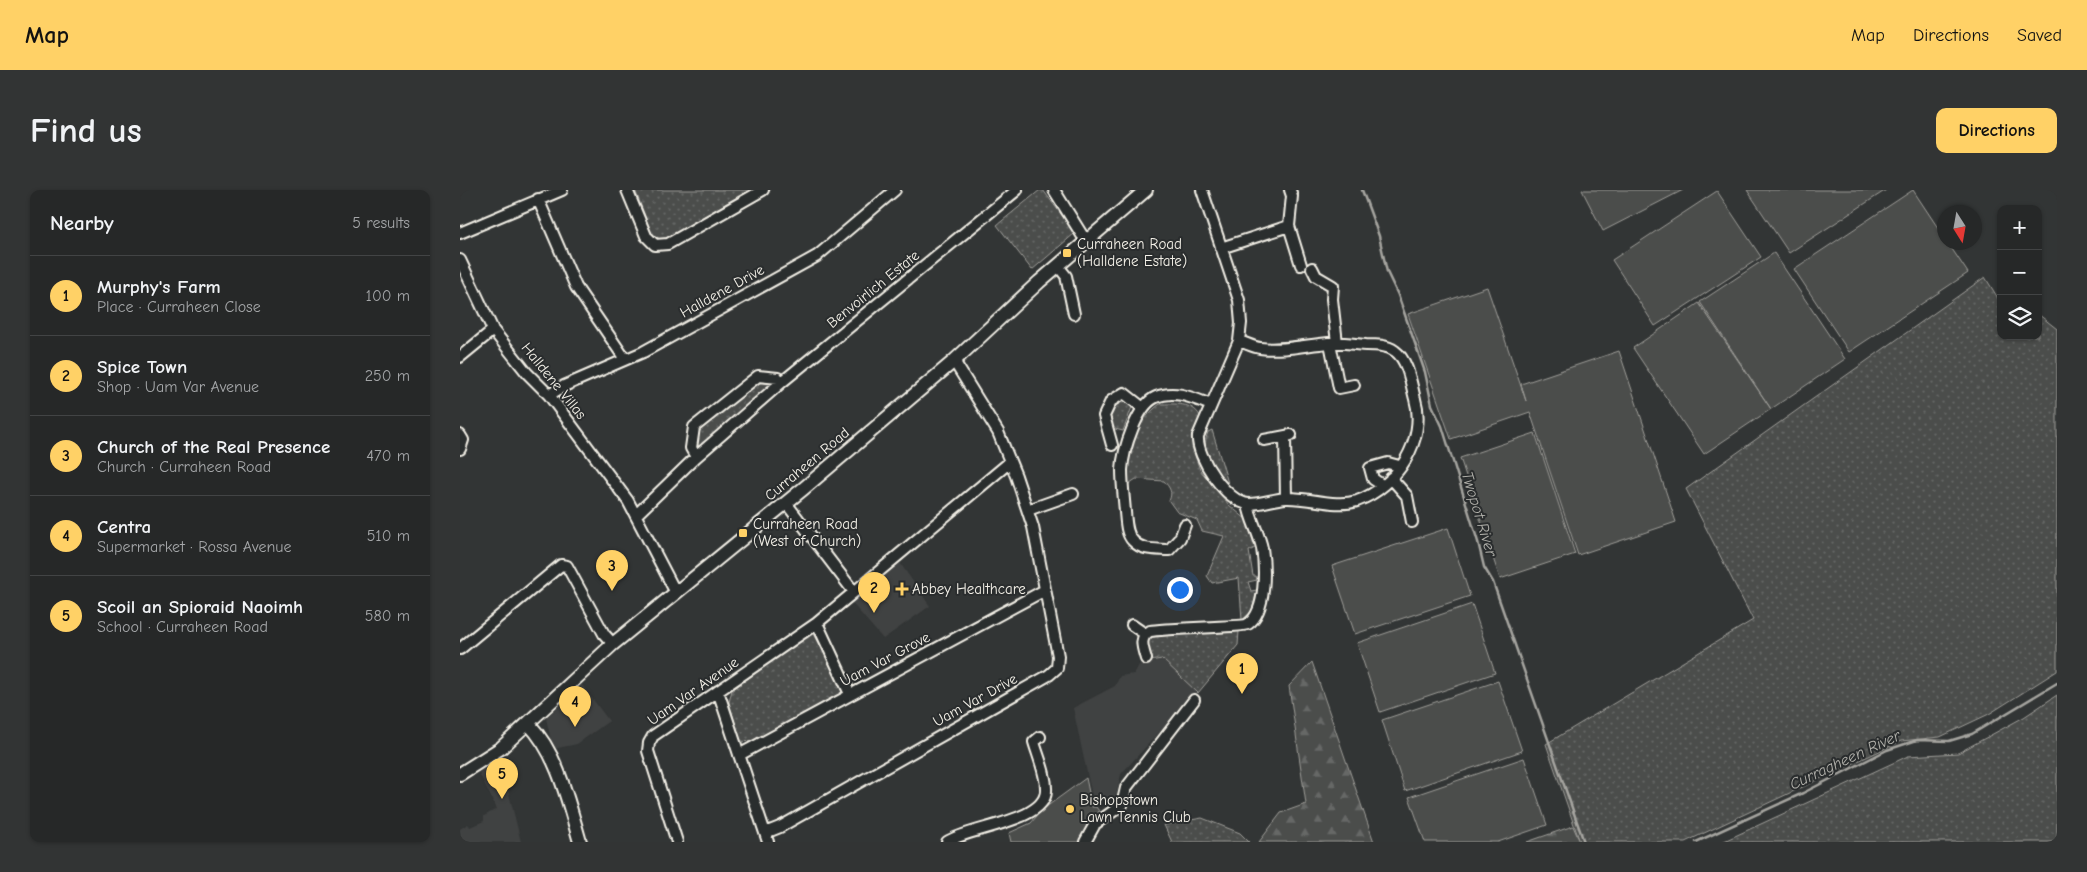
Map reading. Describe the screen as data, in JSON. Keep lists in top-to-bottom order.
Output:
{
  "streets": {
    "street": [
      "Benvoirlich Estate",
      "Halldene Drive",
      "Halldene Villas",
      "Curraheen Road",
      "Uam Var Grove",
      "Uam Var Avenue",
      "Uam Var Drive"
    ]
  },
  "crossings": [
    ["Benvoirlich Estate", "Halldene Villas"],
    ["Halldene Drive", "Halldene Villas"],
    ["Halldene Villas", "Curraheen Road"],
    ["Curraheen Road", "Uam Var Drive"],
    ["Uam Var Grove", "Uam Var Drive"],
    ["Uam Var Avenue", "Uam Var Drive"]
  ],
  "water": ["Twopot River", "Curragheen River"],
  "places": {
    "transit": ["Curraheen Road (Halldene Estate)", "Curraheen Road (West of Church)"],
    "health": ["Abbey Healthcare"],
    "other": ["Bishopstown Lawn Tennis Club"]
  },
  "north": "bottom",
  "page": {
    "header": "Map",
    "nav": ["Map", "Directions", "Saved"],
    "buttons": "Directions",
    "title": "Find us",
    "heading": ["Nearby", "5 results"],
    "map_buttons": ["+", "−"],
    "list": [
      {
        "mark": "1",
        "name": "Murphy's Farm",
        "note": "Place · Curraheen Close",
        "value": "100 m"
      },
      {
        "mark": "2",
        "name": "Spice Town",
        "note": "Shop · Uam Var Avenue",
        "value": "250 m"
      },
      {
        "mark": "3",
        "name": "Church of the Real Presence",
        "note": "Church · Curraheen Road",
        "value": "470 m"
      },
      {
        "mark": "4",
        "name": "Centra",
        "note": "Supermarket · Rossa Avenue",
        "value": "510 m"
      },
      {
        "mark": "5",
        "name": "Scoil an Spioraid Naoimh",
        "note": "School · Curraheen Road",
        "value": "580 m"
      }
    ],
    "pins": [
      "3",
      "2",
      "1",
      "4",
      "5"
    ]
  }
}
